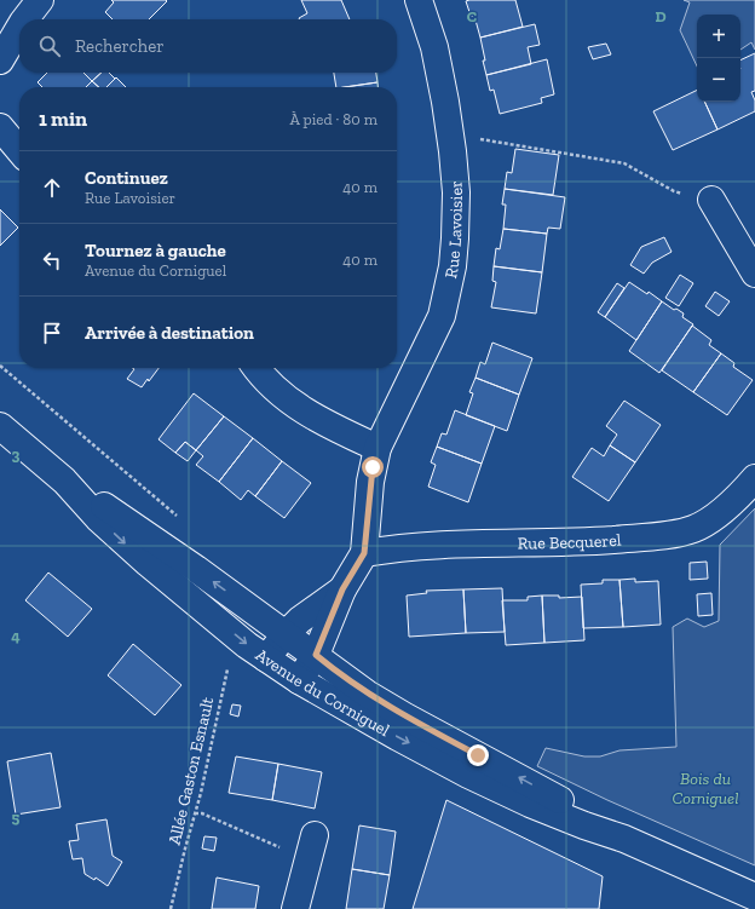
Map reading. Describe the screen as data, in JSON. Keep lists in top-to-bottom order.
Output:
{
  "streets": {
    "street": ["Rue Lavoisier", "Rue Becquerel", "Avenue du Corniguel"],
    "path": ["Allée Gaston Esnault"]
  },
  "crossings": [
    ["Rue Lavoisier", "Rue Becquerel"],
    ["Rue Lavoisier", "Avenue du Corniguel"],
    ["Rue Lavoisier", "Allée Gaston Esnault"],
    ["Avenue du Corniguel", "Allée Gaston Esnault"]
  ],
  "parks": ["Bois du Corniguel"],
  "page": {
    "map_buttons": ["+", "−"],
    "search": "Rechercher",
    "heading": ["1 min", "À pied · 80 m"],
    "list": [
      ["Continuez", "Rue Lavoisier", "40 m"],
      ["Tournez à gauche", "Avenue du Corniguel", "40 m"],
      "Arrivée à destination"
    ]
  },
  "grid": {
    "columns": ["C", "D"],
    "rows": ["3", "4", "5"]
  }
}
